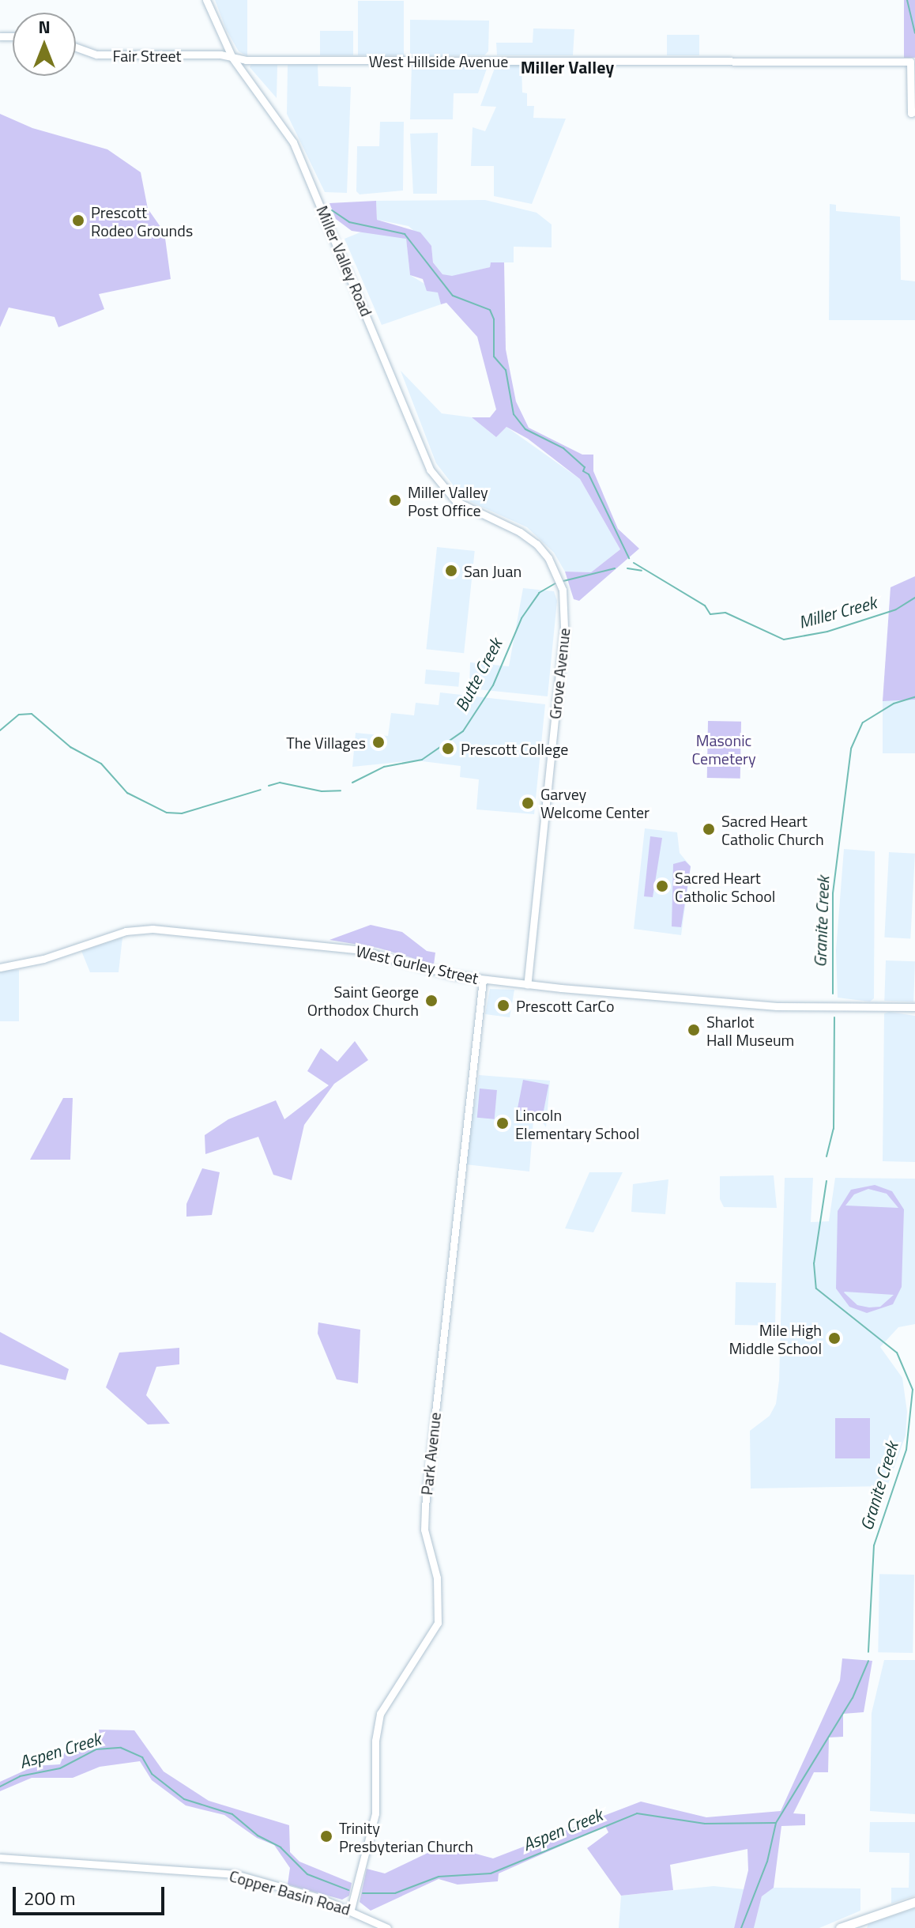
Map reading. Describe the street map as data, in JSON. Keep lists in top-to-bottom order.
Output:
{
  "streets": {
    "street": [
      "Fair Street",
      "West Hillside Avenue",
      "Miller Valley Road",
      "Grove Avenue",
      "West Gurley Street",
      "Park Avenue",
      "Copper Basin Road"
    ]
  },
  "crossings": [
    ["Fair Street", "West Hillside Avenue"],
    ["Fair Street", "Miller Valley Road"],
    ["West Hillside Avenue", "Miller Valley Road"],
    ["Miller Valley Road", "Grove Avenue"],
    ["Grove Avenue", "West Gurley Street"],
    ["West Gurley Street", "Park Avenue"],
    ["Park Avenue", "Copper Basin Road"]
  ],
  "districts": ["Miller Valley"],
  "water": [
    "Miller Creek",
    "Butte Creek",
    "Granite Creek",
    "Aspen Creek"
  ],
  "parks": ["Masonic Cemetery"],
  "places": [
    "Prescott Rodeo Grounds",
    "Miller Valley Post Office",
    "San Juan",
    "The Villages",
    "Prescott College",
    "Garvey Welcome Center",
    "Sacred Heart Catholic Church",
    "Sacred Heart Catholic School",
    "Saint George Orthodox Church",
    "Prescott CarCo",
    "Sharlot Hall Museum",
    "Lincoln Elementary School",
    "Mile High Middle School",
    "Trinity Presbyterian Church"
  ],
  "scale_bar": "200 m",
  "north": "top"
}
